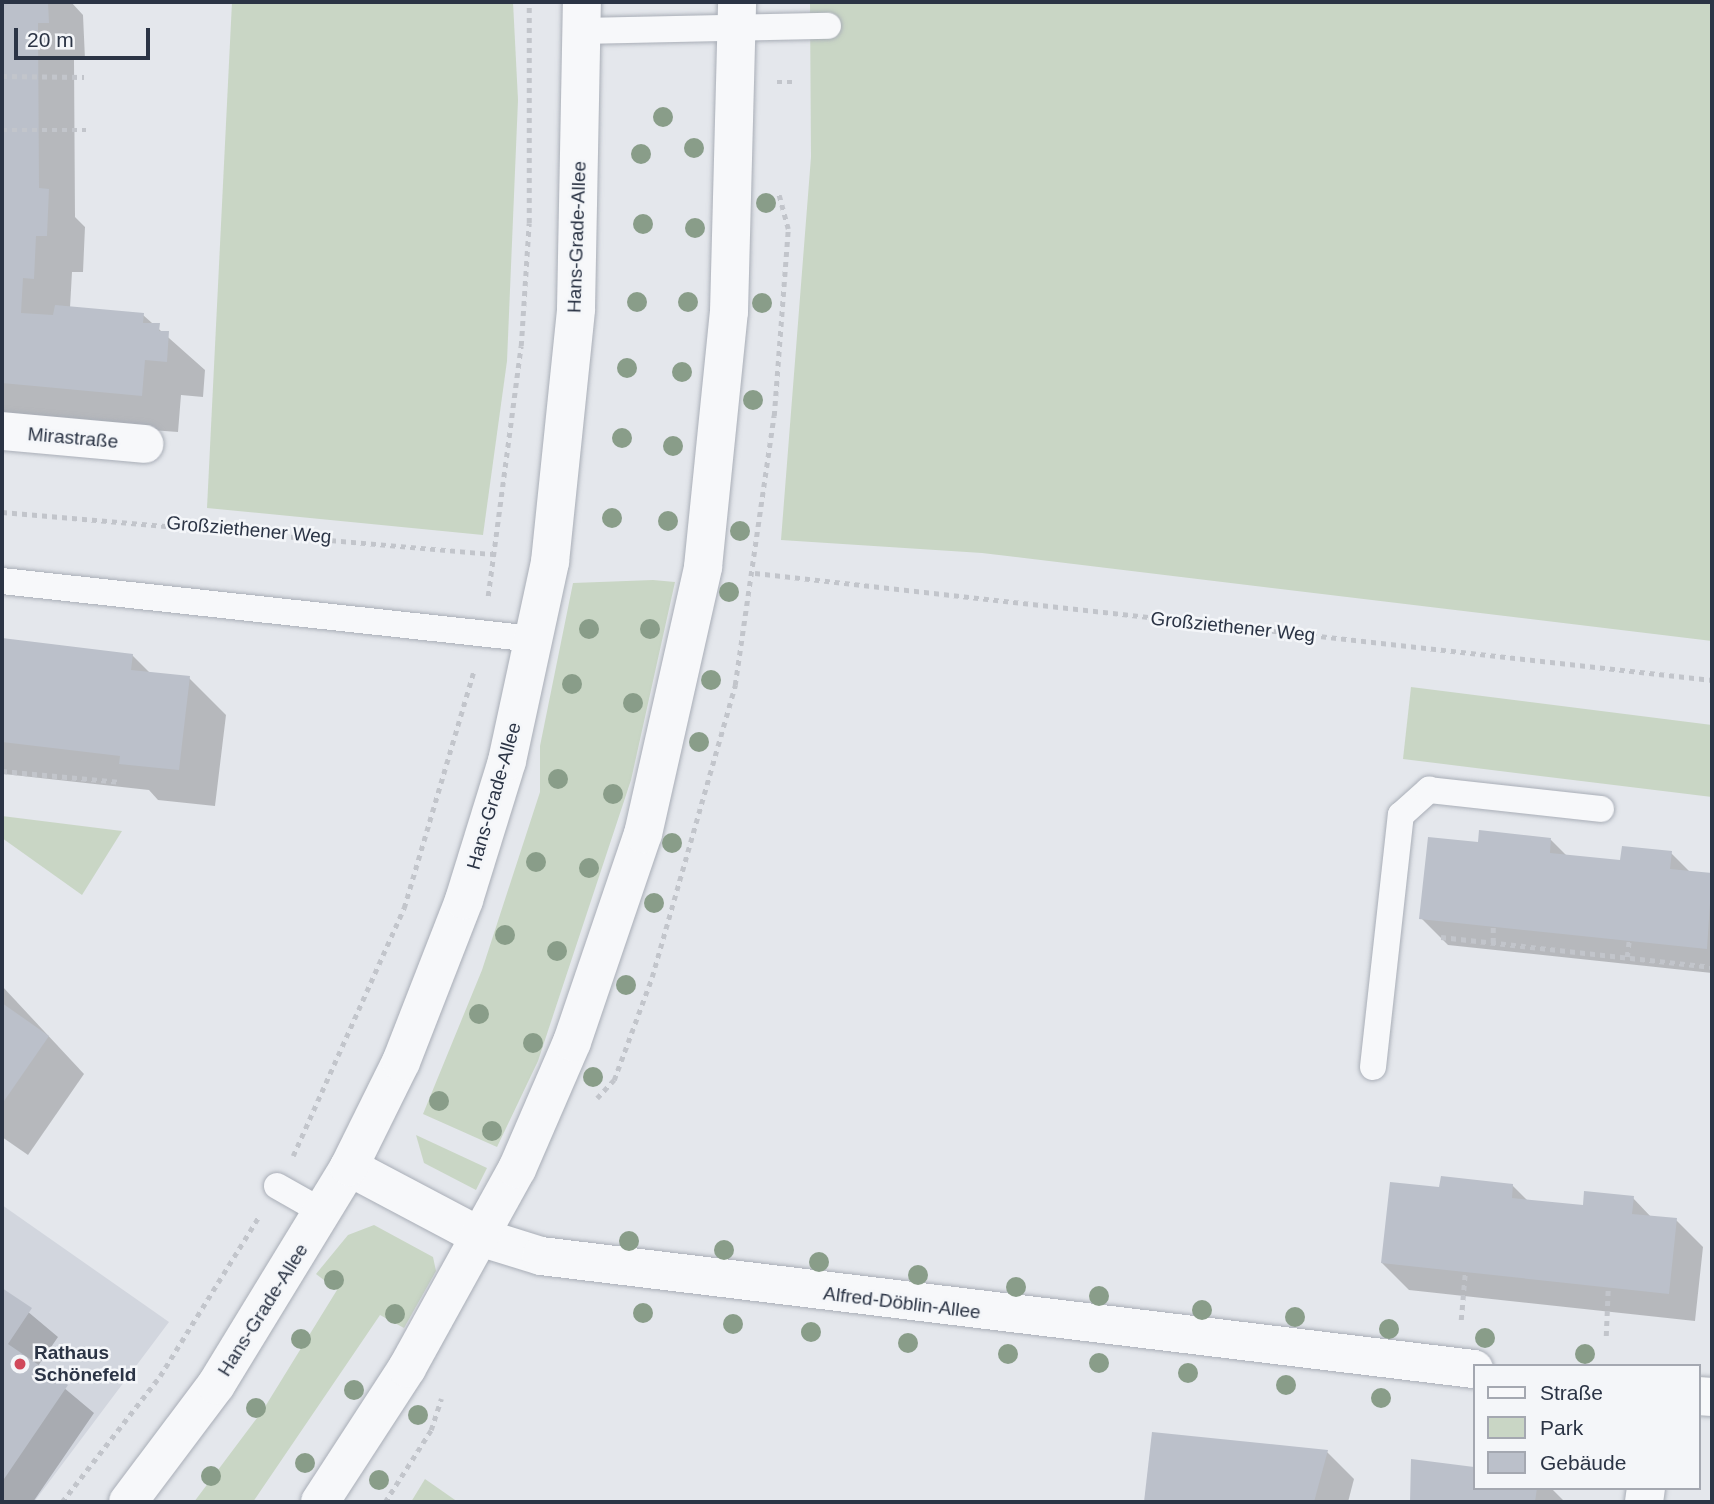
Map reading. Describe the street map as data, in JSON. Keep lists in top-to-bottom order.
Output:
{
  "streets": {
    "street": ["Hans-Grade-Allee", "Mirastraße", "Alfred-Döblin-Allee"],
    "path": ["Großziethener Weg"]
  },
  "crossings": [
    ["Hans-Grade-Allee", "Alfred-Döblin-Allee"]
  ],
  "places": ["Rathaus Schönefeld"],
  "legend": ["Straße", "Park", "Gebäude"],
  "scale_bar": "20 m"
}
